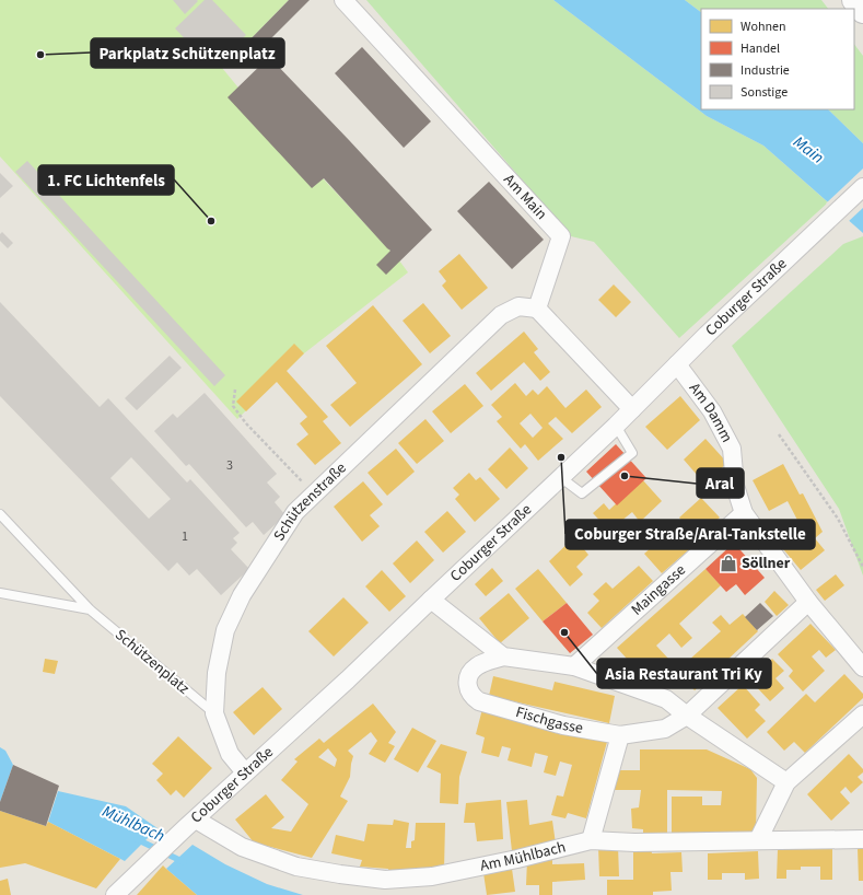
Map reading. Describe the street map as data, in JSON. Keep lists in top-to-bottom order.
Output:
{
  "streets": {
    "street": [
      "Am Main",
      "Coburger Straße",
      "Am Damm",
      "Schützenstraße",
      "Maingasse",
      "Fischgasse",
      "Am Mühlbach"
    ],
    "lane": ["Schützenplatz"]
  },
  "crossings": [
    ["Am Main", "Schützenstraße"],
    ["Coburger Straße", "Am Damm"],
    ["Coburger Straße", "Schützenstraße"],
    ["Coburger Straße", "Am Mühlbach"],
    ["Am Damm", "Maingasse"],
    ["Schützenstraße", "Schützenplatz"],
    ["Maingasse", "Fischgasse"]
  ],
  "water": ["Main", "Mühlbach"],
  "places": {
    "other": [
      "Parkplatz Schützenplatz",
      "1. FC Lichtenfels",
      "Coburger Straße/Aral-Tankstelle",
      "Aral",
      "Asia Restaurant Tri Ky"
    ],
    "shop": ["Söllner"]
  },
  "house_numbers": ["3", "1"],
  "legend": [
    "Wohnen",
    "Handel",
    "Industrie",
    "Sonstige"
  ]
}
